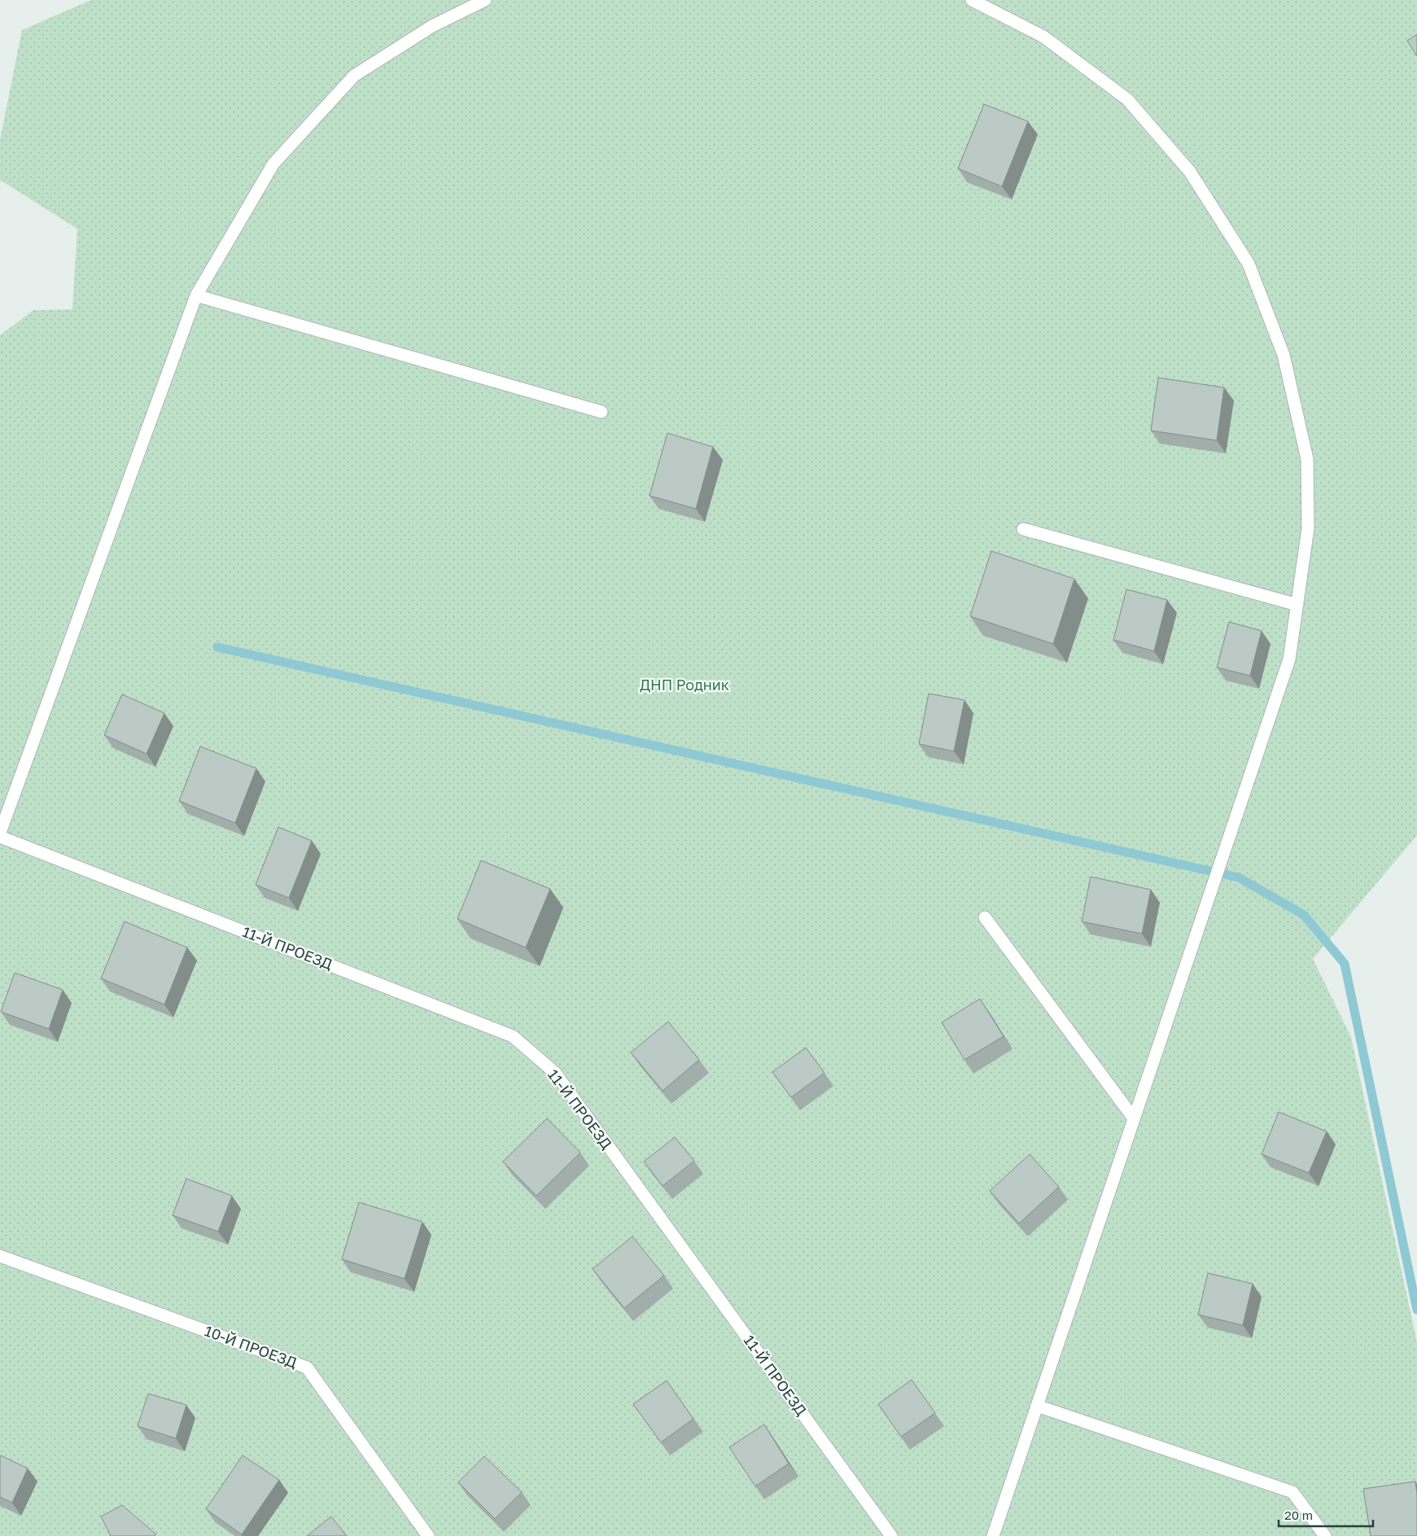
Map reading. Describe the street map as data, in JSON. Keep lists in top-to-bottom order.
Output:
{
  "streets": {
    "street": ["11-Й ПРОЕЗД", "10-Й ПРОЕЗД"]
  },
  "parks": ["ДНП Родник"],
  "scale_bar": "20 m"
}
